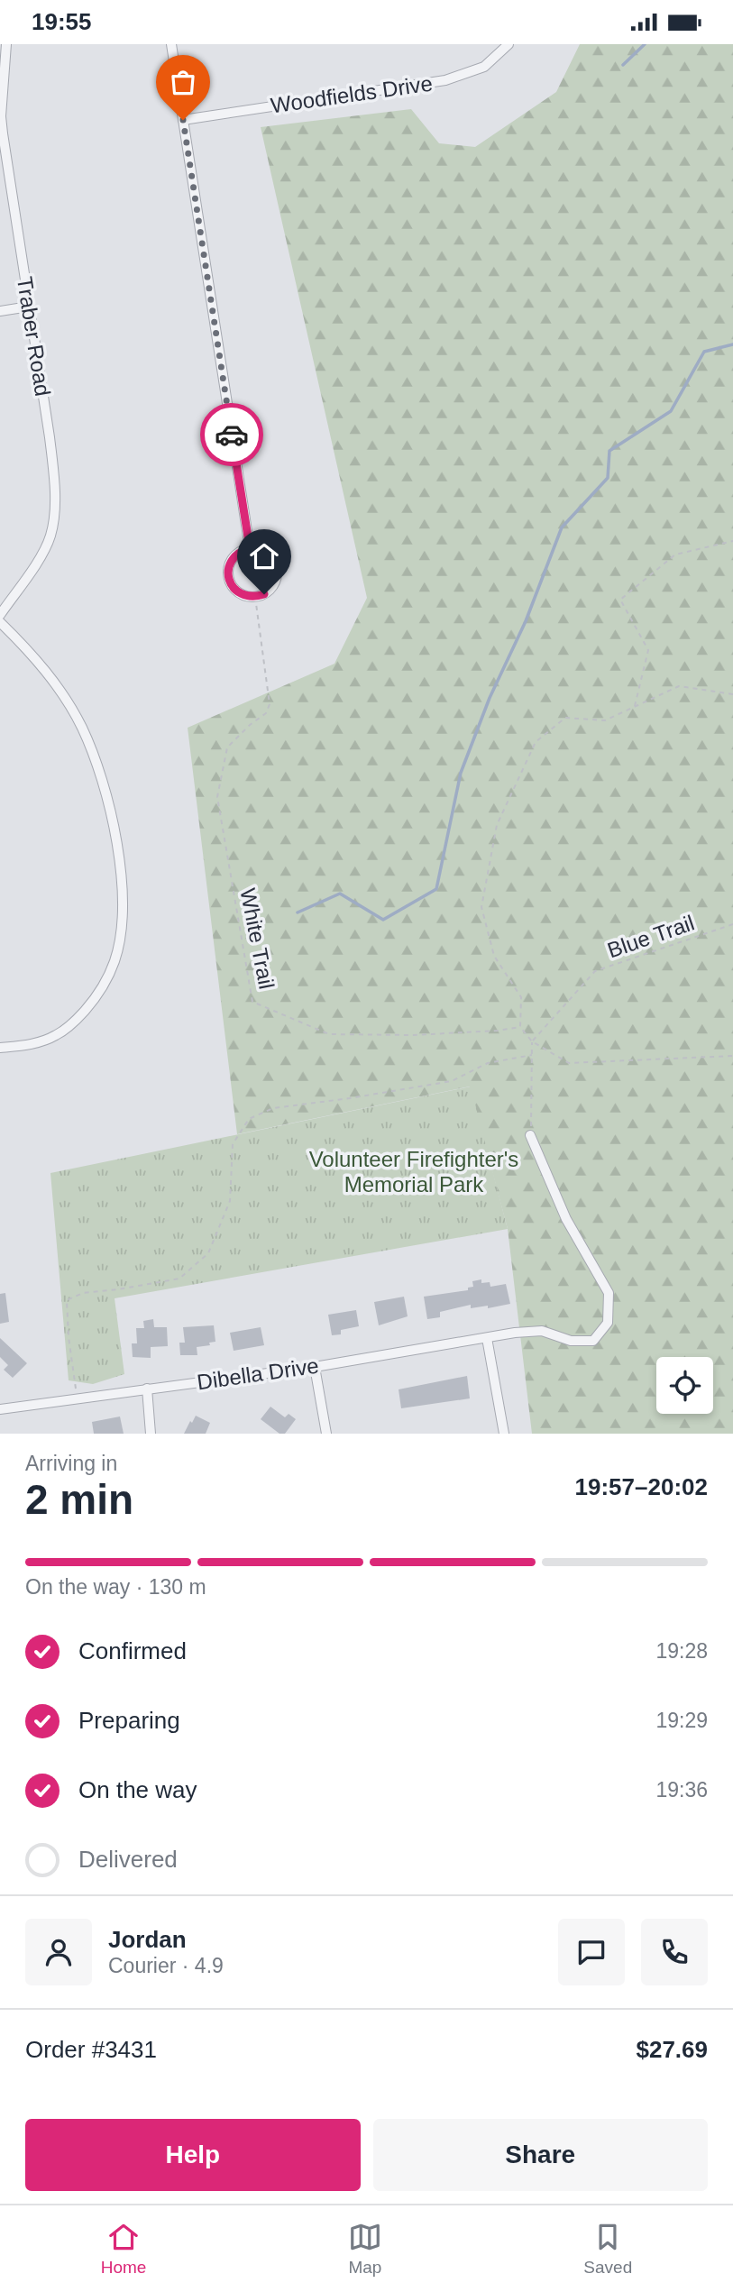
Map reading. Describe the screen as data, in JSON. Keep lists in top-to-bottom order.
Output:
{
  "streets": {
    "street": ["Woodfields Drive", "Traber Road", "Dibella Drive"],
    "path": ["Blue Trail", "White Trail"]
  },
  "parks": ["Volunteer Firefighter's Memorial Park"],
  "page": {
    "status": "19:55",
    "heading": ["2 min", "Arriving in", "19:57–20:02"],
    "panel": [
      "Jordan",
      "Courier · 4.9",
      "Order #3431",
      "$27.69"
    ],
    "bar": "On the way · 130 m",
    "list": [
      ["Confirmed", "19:28"],
      ["Preparing", "19:29"],
      ["On the way", "19:36"],
      "Delivered"
    ],
    "buttons": ["Help", "Share"],
    "tabs": ["Home", "Map", "Saved"]
  }
}
